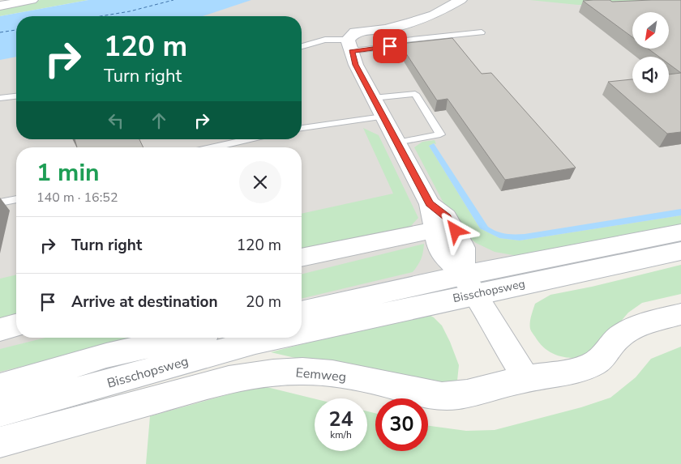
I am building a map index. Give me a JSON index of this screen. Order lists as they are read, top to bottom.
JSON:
{
  "streets": {
    "street": ["Bisschopsweg", "Eemweg"]
  },
  "north": "bottom left",
  "page": {
    "turn": ["120 m", "Turn right"],
    "heading": ["1 min", "140 m · 16:52"],
    "list": [
      {
        "name": "Turn right",
        "value": "120 m"
      },
      {
        "name": "Arrive at destination",
        "value": "20 m"
      }
    ],
    "speed": "24 km/h",
    "limit": "30"
  }
}
